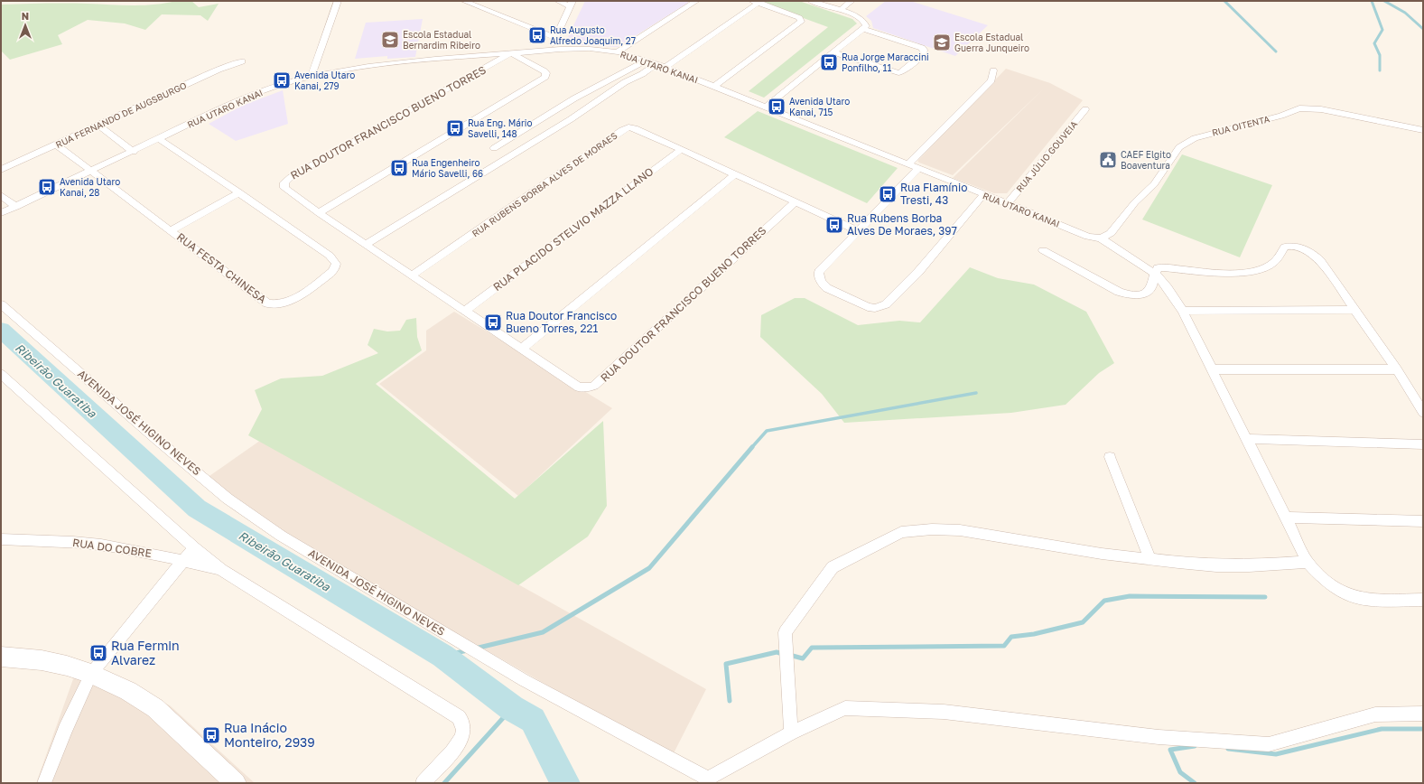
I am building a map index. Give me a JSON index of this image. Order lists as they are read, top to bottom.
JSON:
{
  "streets": {
    "street": [
      "RUA UTARO KANAI",
      "RUA FERNANDO DE AUGSBURGO",
      "RUA DOUTOR FRANCISCO BUENO TORRES",
      "RUA OITENTA",
      "RUA JÚLIO GOUVEIA",
      "RUA RUBENS BORBA ALVES DE MORAES",
      "RUA PLACIDO STELVIO MAZZA LLANO",
      "RUA FESTA CHINESA",
      "AVENIDA JOSÉ HIGINO NEVES",
      "RUA DO COBRE"
    ]
  },
  "crossings": [
    ["RUA UTARO KANAI", "RUA DOUTOR FRANCISCO BUENO TORRES"],
    ["RUA UTARO KANAI", "RUA OITENTA"],
    ["RUA UTARO KANAI", "RUA JÚLIO GOUVEIA"],
    ["RUA UTARO KANAI", "RUA FESTA CHINESA"],
    ["RUA FERNANDO DE AUGSBURGO", "RUA FESTA CHINESA"],
    ["RUA DOUTOR FRANCISCO BUENO TORRES", "RUA RUBENS BORBA ALVES DE MORAES"],
    ["RUA DOUTOR FRANCISCO BUENO TORRES", "RUA PLACIDO STELVIO MAZZA LLANO"],
    ["RUA RUBENS BORBA ALVES DE MORAES", "RUA PLACIDO STELVIO MAZZA LLANO"]
  ],
  "water": ["Ribeirão Guaratiba"],
  "places": {
    "bus stop": [
      "Rua Augusto Alfredo Joaquim, 27",
      "Rua Jorge Maraccini Ponfilho, 11",
      "Avenida Utaro Kanai, 279",
      "Avenida Utaro Kanai, 715",
      "Rua Eng. Mário Savelli, 148",
      "Rua Engenheiro Mário Savelli, 66",
      "Avenida Utaro Kanai, 28",
      "Rua Flamínio Tresti, 43",
      "Rua Rubens Borba Alves De Moraes, 397",
      "Rua Doutor Francisco Bueno Torres, 221",
      "Rua Fermin Alvarez",
      "Rua Inácio Monteiro, 2939"
    ],
    "school or university": ["Escola Estadual Bernardim Ribeiro", "Escola Estadual Guerra Junqueiro"],
    "public building": ["CAEF Elgito Boaventura"]
  },
  "north": "top"
}
